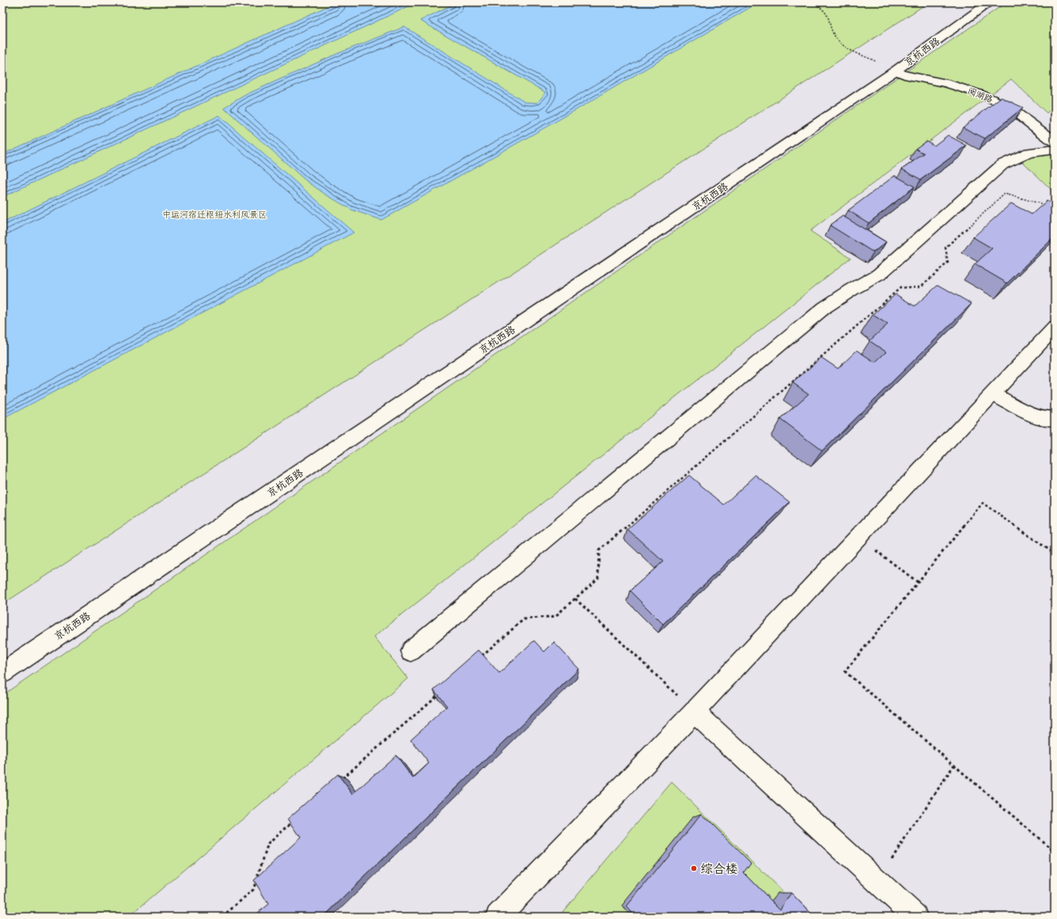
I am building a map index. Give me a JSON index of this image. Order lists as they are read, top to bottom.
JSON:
{
  "streets": {
    "street": ["京杭西路", "阅湖路"]
  },
  "crossings": [
    ["京杭西路", "阅湖路"]
  ],
  "parks": ["中运河宿迁枢纽水利风景区"],
  "places": ["综合楼"]
}
